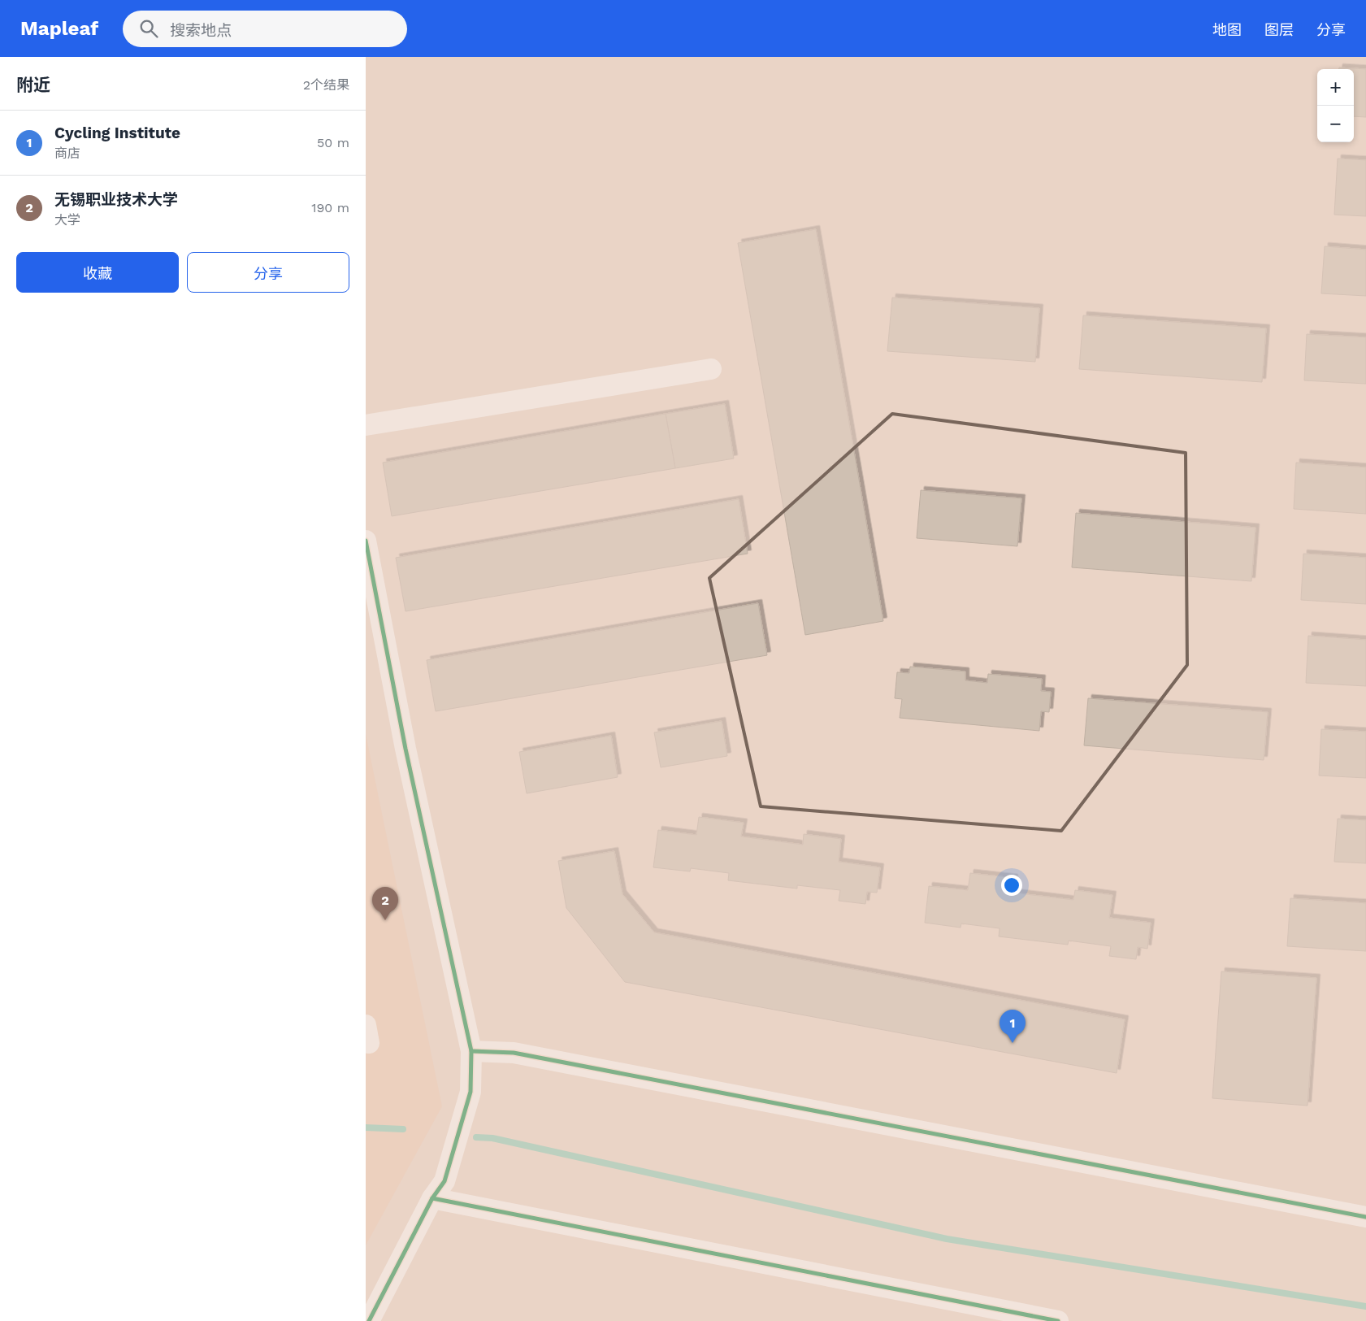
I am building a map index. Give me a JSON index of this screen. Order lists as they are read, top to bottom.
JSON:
{
  "page": {
    "header": "Mapleaf",
    "search": "搜索地点",
    "nav": ["地图", "图层", "分享"],
    "heading": ["附近", "2个结果"],
    "map_buttons": ["+", "−"],
    "list": [
      {
        "mark": "1",
        "name": "Cycling Institute",
        "note": "商店",
        "value": "50 m"
      },
      {
        "mark": "2",
        "name": "无锡职业技术大学",
        "note": "大学",
        "value": "190 m"
      }
    ],
    "buttons": ["收藏", "分享"],
    "pins": ["2", "1"]
  }
}
